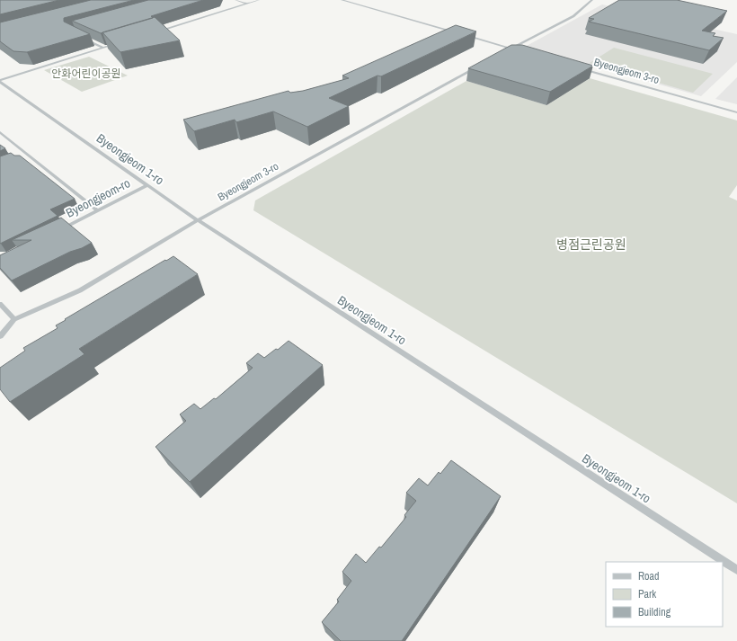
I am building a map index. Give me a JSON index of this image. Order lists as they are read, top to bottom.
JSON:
{
  "streets": {
    "street": ["Byeongjeom 3-ro", "Byeongjeom 1-ro", "Byeongjeom-ro"]
  },
  "crossings": [
    ["Byeongjeom 3-ro", "Byeongjeom 1-ro"],
    ["Byeongjeom 1-ro", "Byeongjeom-ro"]
  ],
  "parks": ["안화어린이공원", "병점근린공원"],
  "legend": ["Road", "Park", "Building"]
}
